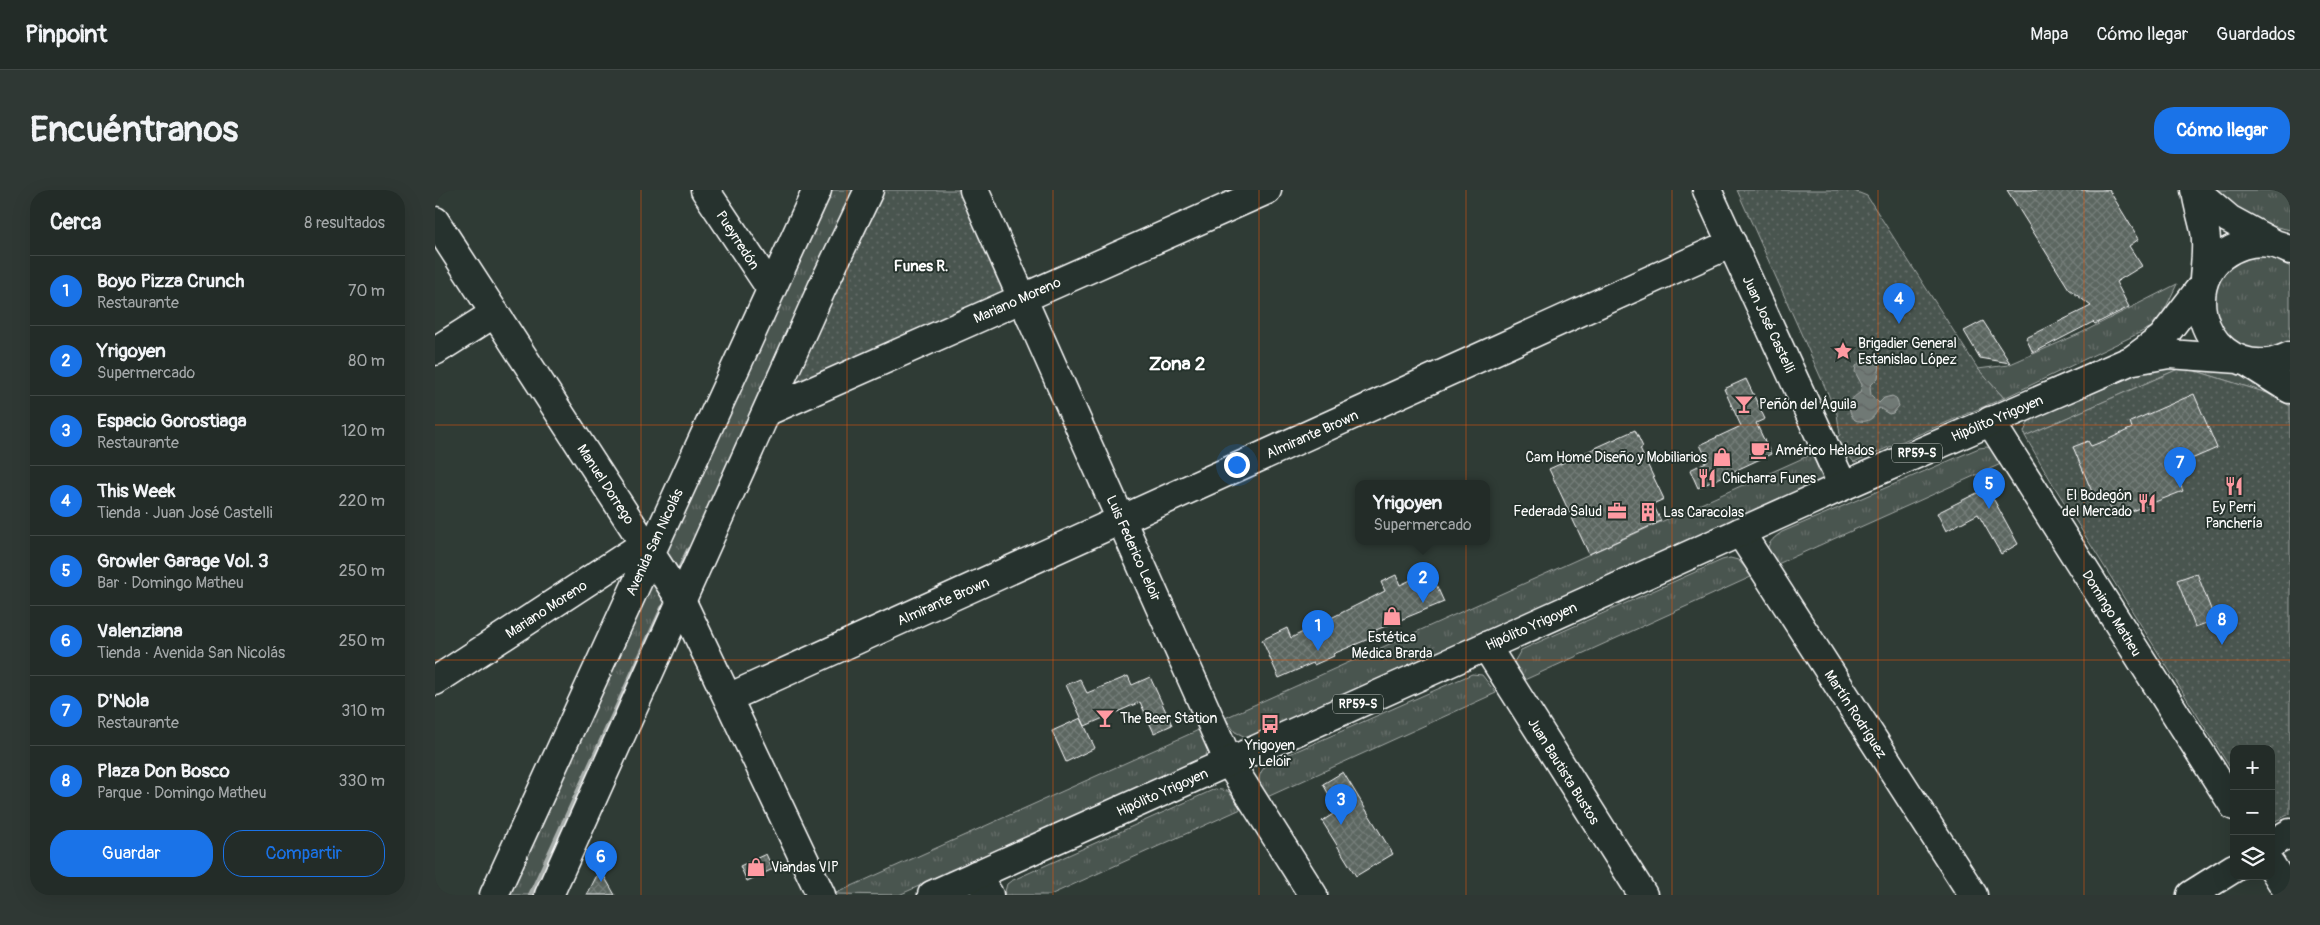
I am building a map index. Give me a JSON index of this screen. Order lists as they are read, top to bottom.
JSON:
{
  "streets": {
    "street": [
      "Pueyrredón",
      "Mariano Moreno",
      "Juan José Castelli",
      "Hipólito Yrigoyen",
      "Almirante Brown",
      "RP59-S",
      "Manuel Dorrego",
      "Avenida San Nicolás",
      "Luis Federico Leloir",
      "Domingo Matheu",
      "Martín Rodríguez",
      "Juan Bautista Bustos"
    ]
  },
  "crossings": [
    ["Pueyrredón", "Avenida San Nicolás"],
    ["Mariano Moreno", "Manuel Dorrego"],
    ["Mariano Moreno", "Avenida San Nicolás"],
    ["Mariano Moreno", "Luis Federico Leloir"],
    ["Juan José Castelli", "Hipólito Yrigoyen"],
    ["Juan José Castelli", "Almirante Brown"],
    ["Hipólito Yrigoyen", "RP59-S"],
    ["Hipólito Yrigoyen", "Luis Federico Leloir"],
    ["Hipólito Yrigoyen", "Domingo Matheu"],
    ["Hipólito Yrigoyen", "Martín Rodríguez"],
    ["Hipólito Yrigoyen", "Juan Bautista Bustos"],
    ["Almirante Brown", "Manuel Dorrego"],
    ["Almirante Brown", "Luis Federico Leloir"],
    ["Manuel Dorrego", "Avenida San Nicolás"]
  ],
  "districts": ["Funes R.", "Zona 2"],
  "places": {
    "place": ["Brigadier General Estanislao López"],
    "bar": ["Peñón del Águila", "The Beer Station"],
    "cafe": ["Américo Helados"],
    "shop": ["Cam Home Diseño y Mobiliarios", "Estética Médica Brarda", "Viandas VIP"],
    "restaurant": ["Chicharra Funes", "Ey Perri Panchería", "El Bodegón del Mercado"],
    "office": ["Federada Salud"],
    "building": ["Las Caracolas"],
    "bus stop": ["Yrigoyen y Leloir"]
  },
  "page": {
    "header": "Pinpoint",
    "nav": ["Mapa", "Cómo llegar", "Guardados"],
    "buttons": [
      "Cómo llegar",
      ["Guardar", "Compartir"]
    ],
    "title": "Encuéntranos",
    "heading": ["Cerca", "8 resultados"],
    "list": [
      {
        "mark": "1",
        "name": "Boyo Pizza Crunch",
        "note": "Restaurante",
        "value": "70 m"
      },
      {
        "mark": "2",
        "name": "Yrigoyen",
        "note": "Supermercado",
        "value": "80 m"
      },
      {
        "mark": "3",
        "name": "Espacio Gorostiaga",
        "note": "Restaurante",
        "value": "120 m"
      },
      {
        "mark": "4",
        "name": "This Week",
        "note": "Tienda · Juan José Castelli",
        "value": "220 m"
      },
      {
        "mark": "5",
        "name": "Growler Garage Vol. 3",
        "note": "Bar · Domingo Matheu",
        "value": "250 m"
      },
      {
        "mark": "6",
        "name": "Valenziana",
        "note": "Tienda · Avenida San Nicolás",
        "value": "250 m"
      },
      {
        "mark": "7",
        "name": "D'Nola",
        "note": "Restaurante",
        "value": "310 m"
      },
      {
        "mark": "8",
        "name": "Plaza Don Bosco",
        "note": "Parque · Domingo Matheu",
        "value": "330 m"
      }
    ],
    "pins": [
      "4",
      "7",
      "5",
      "2",
      "8",
      "1",
      "3",
      "6"
    ],
    "popup": ["Yrigoyen", "Supermercado"],
    "map_buttons": ["+", "−"]
  }
}
